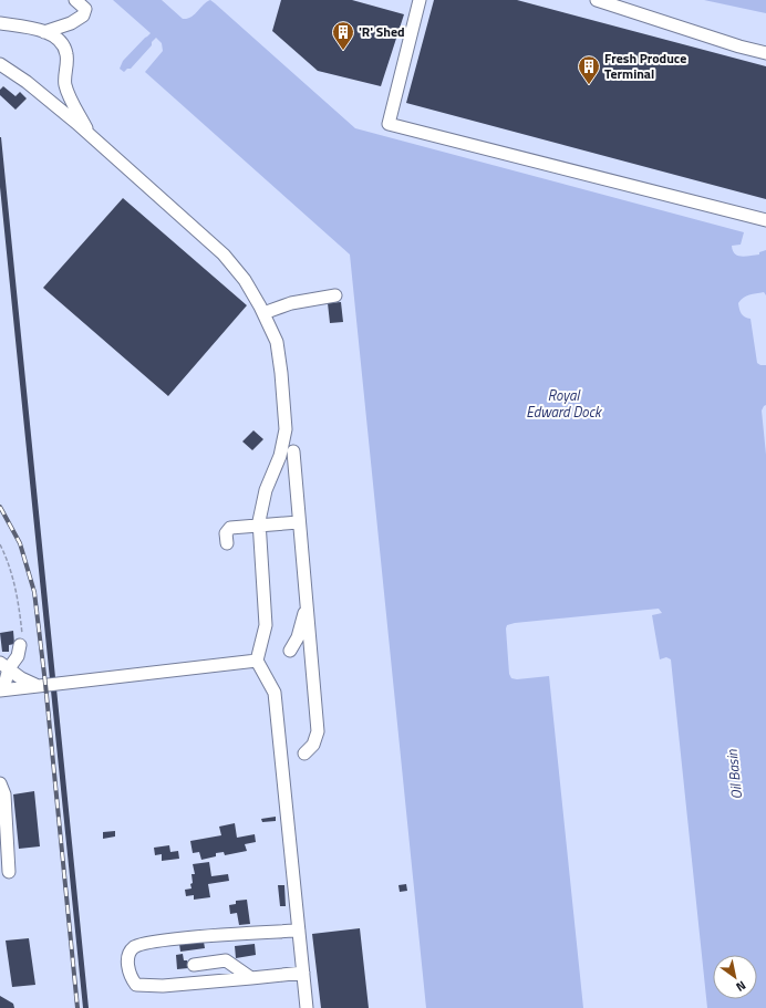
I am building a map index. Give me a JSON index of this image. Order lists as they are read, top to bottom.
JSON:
{
  "water": ["Royal Edward Dock", "Oil Basin"],
  "places": {
    "building": ["'R' Shed", "Fresh Produce Terminal"]
  },
  "north": "bottom right"
}
